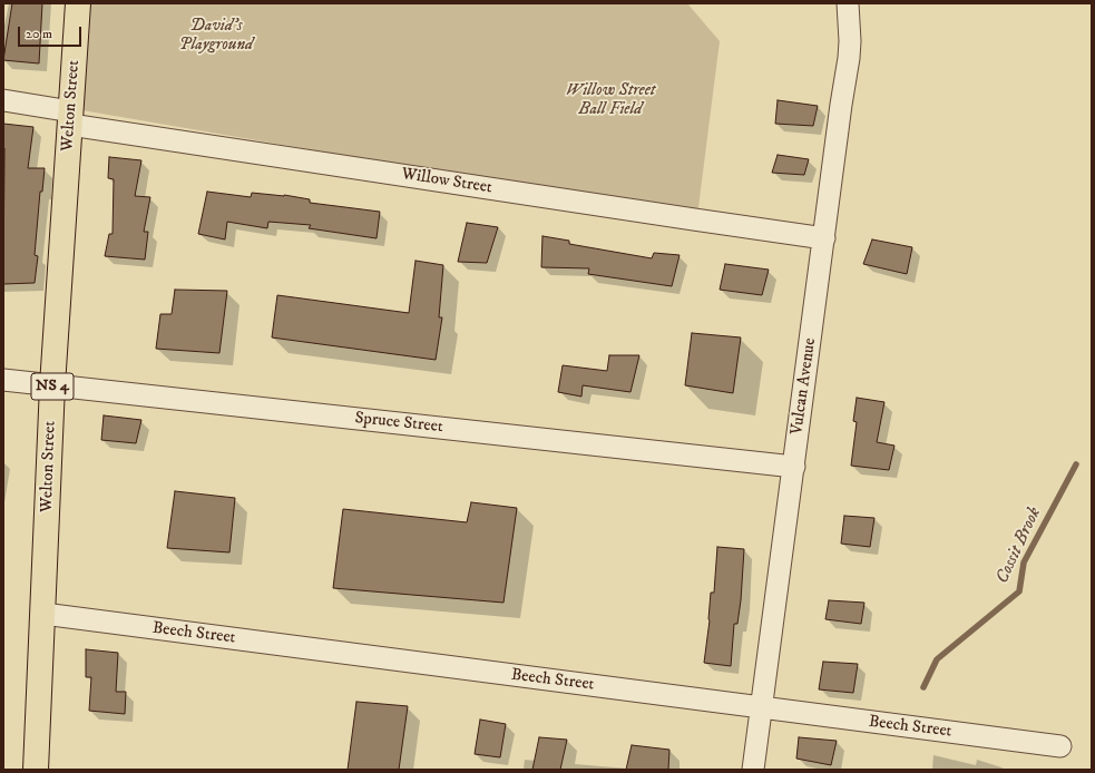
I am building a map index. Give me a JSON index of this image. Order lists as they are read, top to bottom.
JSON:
{
  "streets": {
    "main road": ["Welton Street", "NS 4"],
    "street": [
      "Willow Street",
      "Vulcan Avenue",
      "Spruce Street",
      "Beech Street"
    ]
  },
  "crossings": [
    ["Welton Street", "Willow Street"],
    ["Welton Street", "Spruce Street"],
    ["Welton Street", "Beech Street"],
    ["Willow Street", "Vulcan Avenue"],
    ["Vulcan Avenue", "Spruce Street"],
    ["Vulcan Avenue", "Beech Street"]
  ],
  "water": ["Cossit Brook"],
  "parks": ["David's Playground", "Willow Street Ball Field"],
  "scale_bar": "20 m"
}
